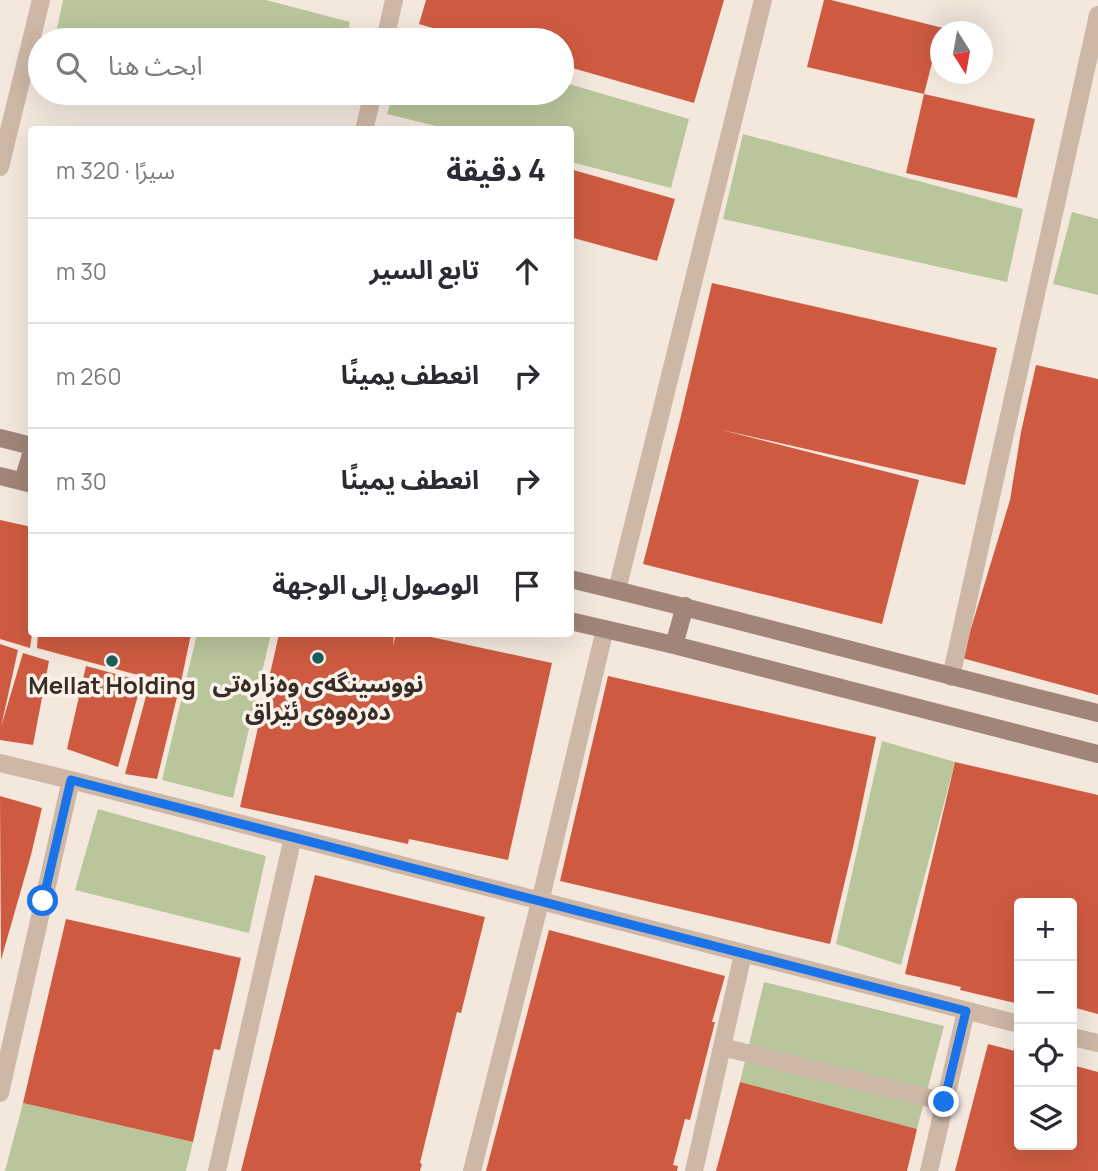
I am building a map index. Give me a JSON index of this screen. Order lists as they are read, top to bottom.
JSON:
{
  "places": ["نووسینگەی وەزارەتی دەرەوەی ئێراق", "Mellat Holding"],
  "north": "bottom",
  "page": {
    "search": "ابحث هنا",
    "heading": ["4 دقيقة", "سيرًا · 320 m"],
    "list": [
      ["تابع السير", "30 m"],
      ["انعطف يمينًا", "260 m"],
      ["انعطف يمينًا", "30 m"],
      "الوصول إلى الوجهة"
    ],
    "map_buttons": ["+", "−"]
  }
}
